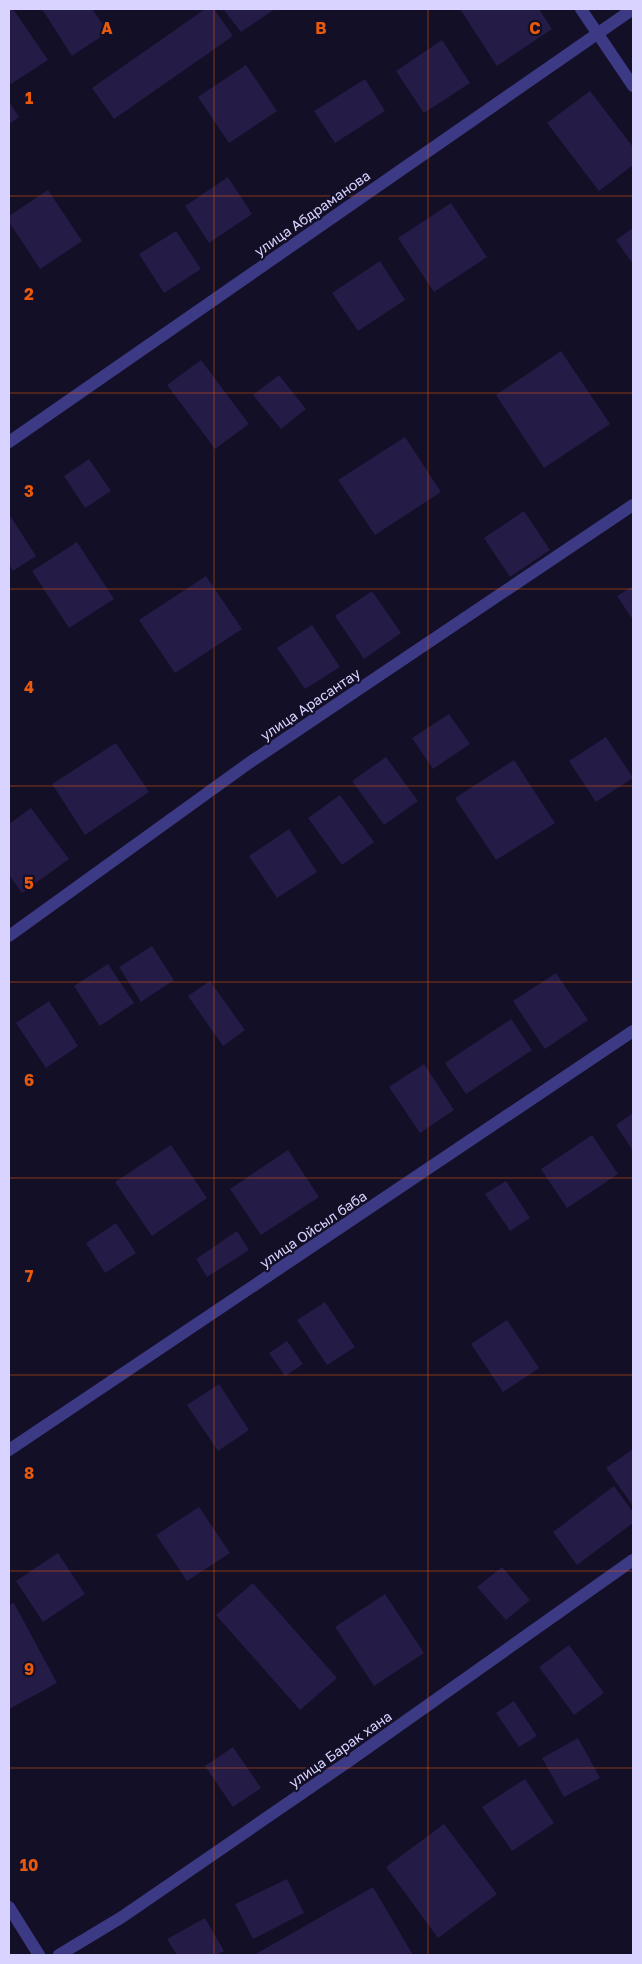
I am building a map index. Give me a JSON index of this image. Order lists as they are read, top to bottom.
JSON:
{
  "streets": {
    "street": [
      "улица Абдраманова",
      "улица Арасантау",
      "улица Ойсыл баба",
      "улица Барак хана"
    ]
  },
  "grid": {
    "columns": ["A", "B", "C"],
    "rows": [
      "1",
      "2",
      "3",
      "4",
      "5",
      "6",
      "7",
      "8",
      "9",
      "10"
    ]
  }
}
